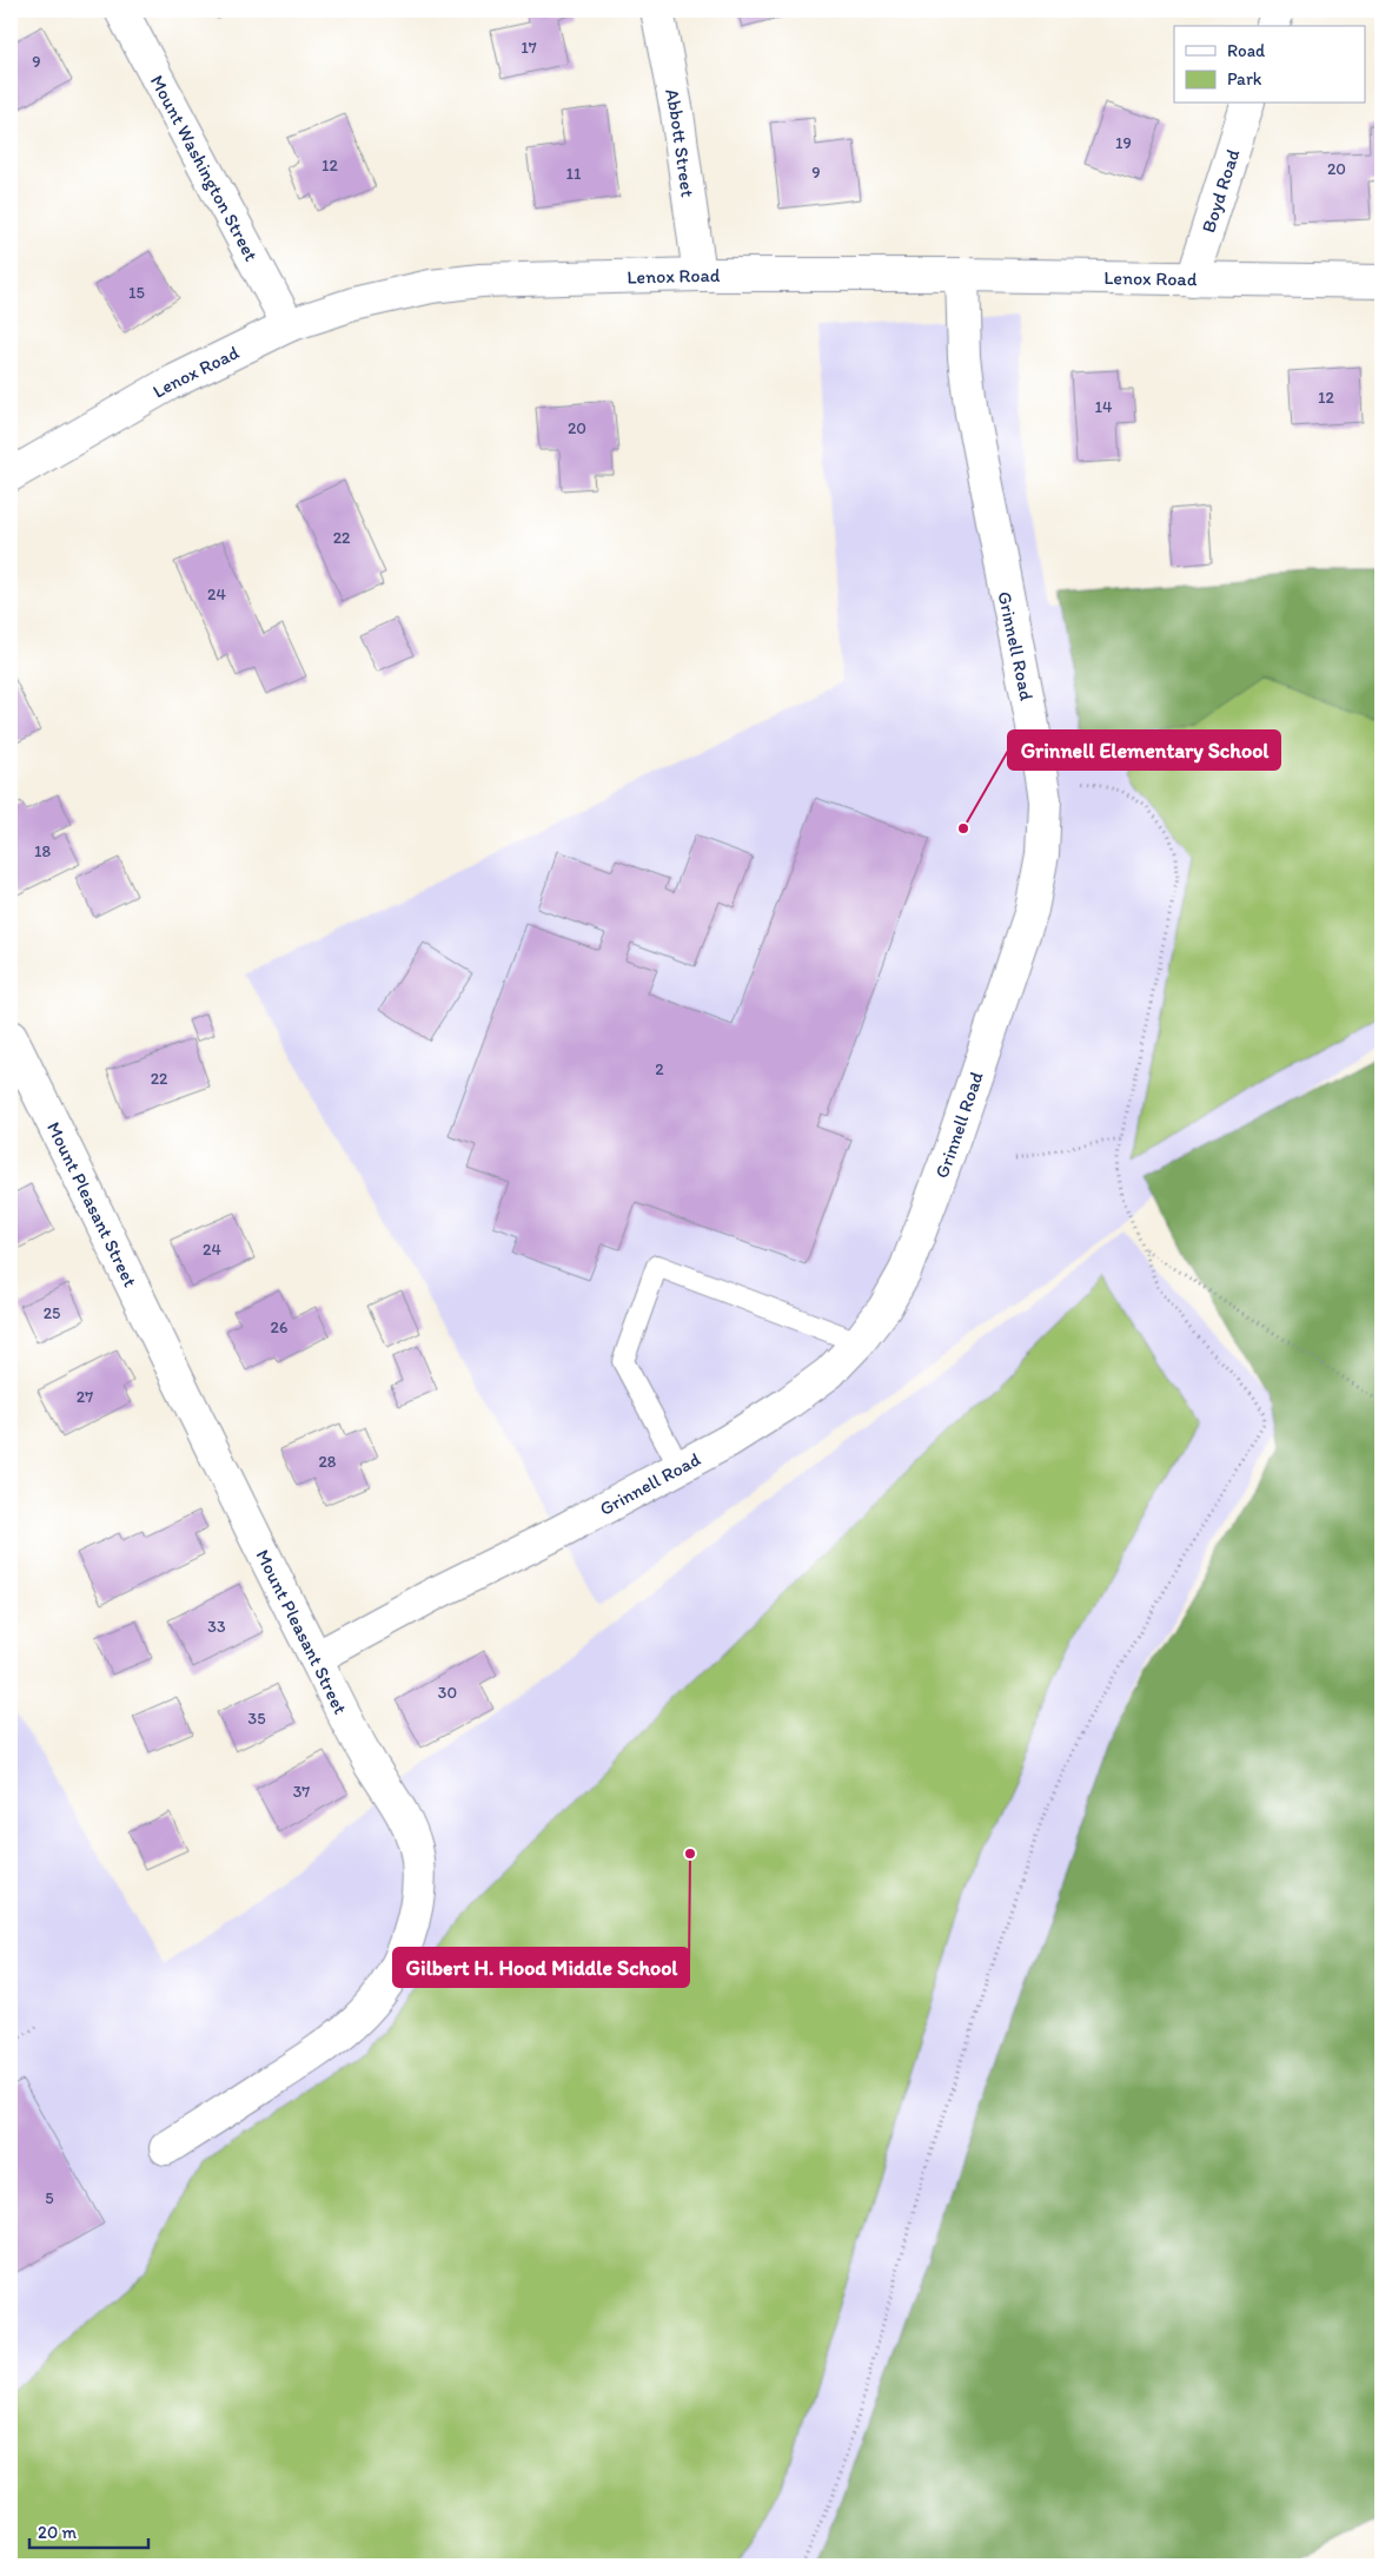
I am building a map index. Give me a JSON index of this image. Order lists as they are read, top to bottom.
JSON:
{
  "streets": {
    "street": [
      "Abbott Street",
      "Mount Washington Street",
      "Boyd Road",
      "Lenox Road",
      "Grinnell Road",
      "Mount Pleasant Street"
    ]
  },
  "crossings": [
    ["Abbott Street", "Lenox Road"],
    ["Mount Washington Street", "Lenox Road"],
    ["Boyd Road", "Lenox Road"],
    ["Lenox Road", "Grinnell Road"],
    ["Grinnell Road", "Mount Pleasant Street"]
  ],
  "places": ["Grinnell Elementary School", "Gilbert H. Hood Middle School"],
  "house_numbers": [
    "17",
    "9",
    "19",
    "12",
    "20",
    "9",
    "11",
    "15",
    "12",
    "14",
    "20",
    "22",
    "24",
    "18",
    "2",
    "22",
    "24",
    "25",
    "26",
    "27",
    "28",
    "33",
    "30",
    "35",
    "37",
    "5"
  ],
  "legend": ["Road", "Park"],
  "scale_bar": "20 m"
}
